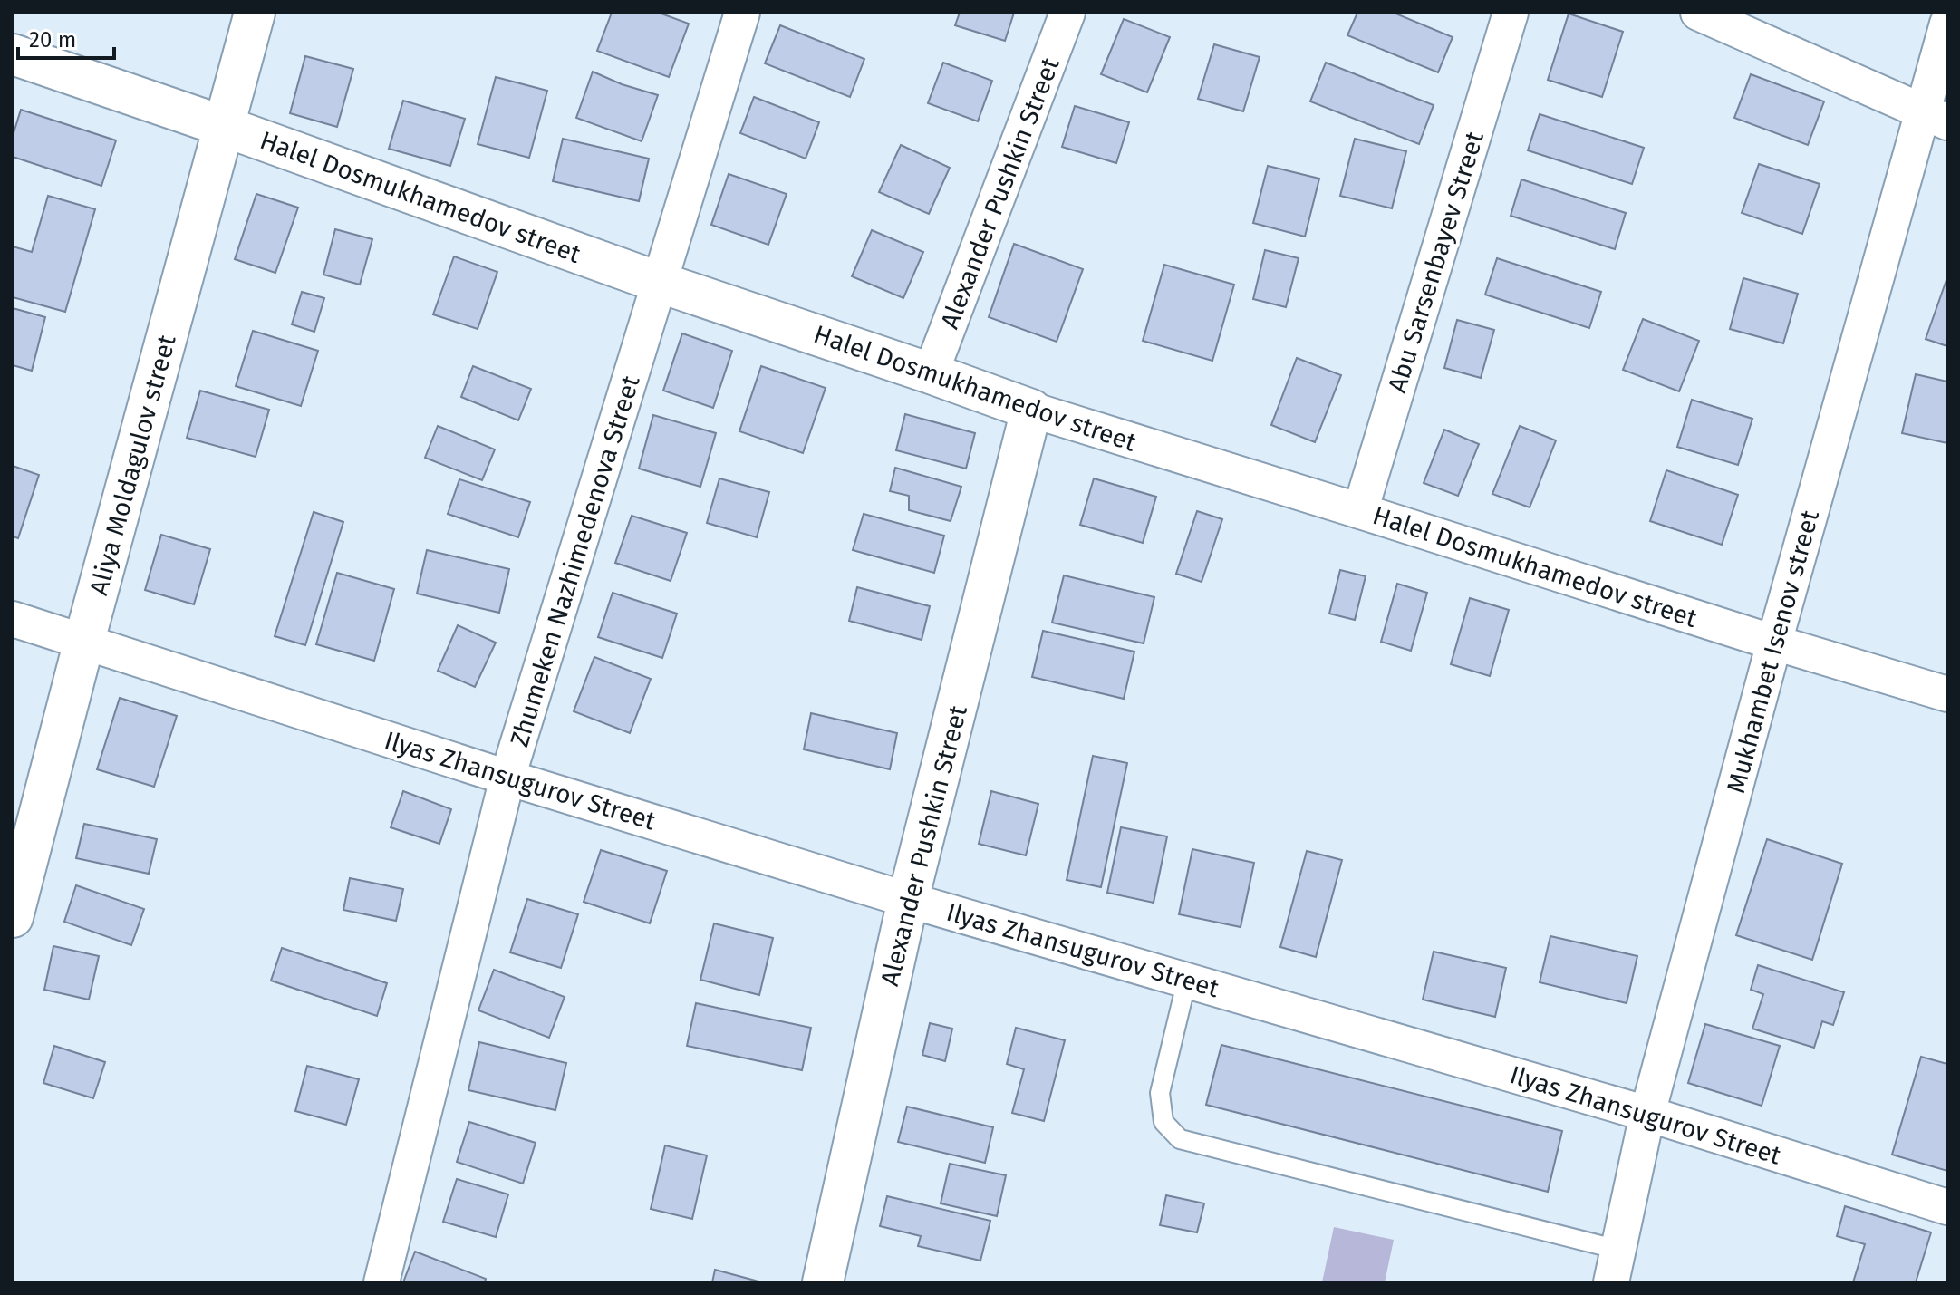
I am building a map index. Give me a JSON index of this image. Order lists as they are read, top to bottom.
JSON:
{
  "streets": {
    "street": [
      "Alexander Pushkin Street",
      "Halel Dosmukhamedov street",
      "Abu Sarsenbayev Street",
      "Aliya Moldagulov street",
      "Zhumeken Nazhimedenova Street",
      "Mukhambet Isenov street",
      "Ilyas Zhansugurov Street"
    ]
  },
  "crossings": [
    ["Alexander Pushkin Street", "Halel Dosmukhamedov street"],
    ["Alexander Pushkin Street", "Ilyas Zhansugurov Street"],
    ["Halel Dosmukhamedov street", "Abu Sarsenbayev Street"],
    ["Halel Dosmukhamedov street", "Aliya Moldagulov street"],
    ["Halel Dosmukhamedov street", "Zhumeken Nazhimedenova Street"],
    ["Halel Dosmukhamedov street", "Mukhambet Isenov street"],
    ["Aliya Moldagulov street", "Ilyas Zhansugurov Street"],
    ["Zhumeken Nazhimedenova Street", "Ilyas Zhansugurov Street"],
    ["Mukhambet Isenov street", "Ilyas Zhansugurov Street"]
  ],
  "scale_bar": "20 m"
}
